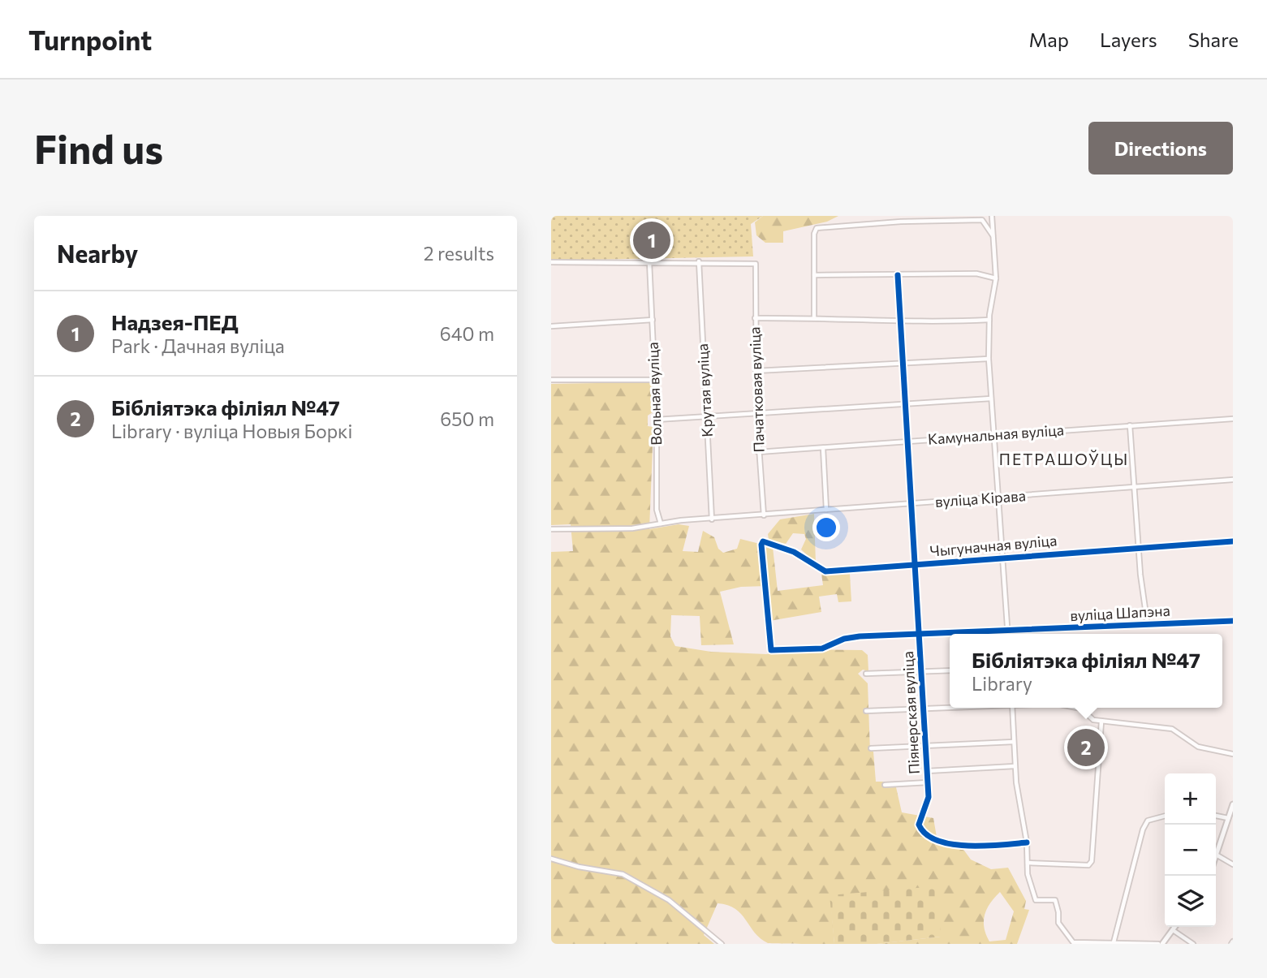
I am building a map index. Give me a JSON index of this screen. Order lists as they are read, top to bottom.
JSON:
{
  "streets": {
    "street": [
      "Пачатковая вуліца",
      "Крутая вуліца",
      "Вольная вуліца",
      "Камунальная вуліца",
      "вуліца Кірава",
      "Чыгуначная вуліца",
      "вуліца Шапэна",
      "Піянерская вуліца"
    ]
  },
  "crossings": [
    ["Пачатковая вуліца", "Крутая вуліца"],
    ["Пачатковая вуліца", "Камунальная вуліца"],
    ["Пачатковая вуліца", "вуліца Кірава"],
    ["Крутая вуліца", "вуліца Кірава"],
    ["Вольная вуліца", "вуліца Кірава"],
    ["Камунальная вуліца", "Піянерская вуліца"],
    ["вуліца Кірава", "Піянерская вуліца"],
    ["Чыгуначная вуліца", "вуліца Шапэна"],
    ["Чыгуначная вуліца", "Піянерская вуліца"],
    ["вуліца Шапэна", "Піянерская вуліца"]
  ],
  "districts": ["ПЕТРАШОЎЦЫ"],
  "page": {
    "header": "Turnpoint",
    "nav": ["Map", "Layers", "Share"],
    "buttons": "Directions",
    "title": "Find us",
    "heading": ["Nearby", "2 results"],
    "pins": ["1", "2"],
    "list": [
      {
        "mark": "1",
        "name": "Надзея-ПЕД",
        "note": "Park · Дачная вуліца",
        "value": "640 m"
      },
      {
        "mark": "2",
        "name": "Бібліятэка філіял №47",
        "note": "Library · вуліца Новыя Боркі",
        "value": "650 m"
      }
    ],
    "popup": ["Бібліятэка філіял №47", "Library"],
    "map_buttons": ["+", "−"]
  }
}
